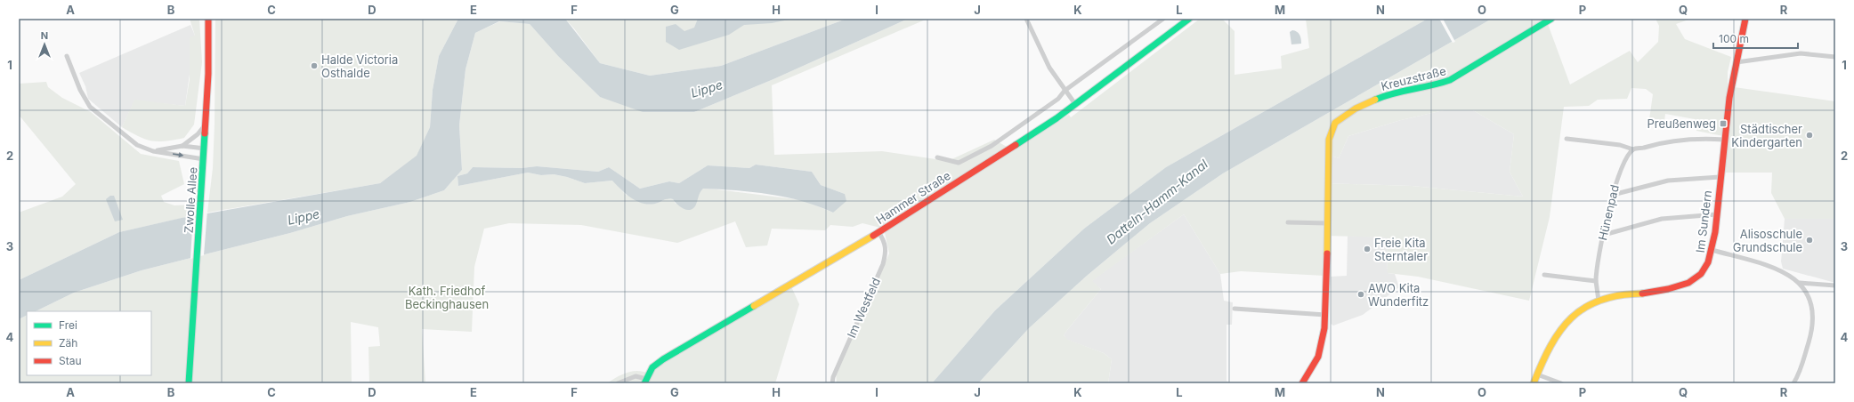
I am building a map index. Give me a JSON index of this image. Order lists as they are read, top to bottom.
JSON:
{
  "streets": {
    "street": [
      "Kreuzstraße",
      "Hammer Straße",
      "Zwolle Allee",
      "Hünenpad",
      "Im Sundern",
      "Im Westfeld"
    ]
  },
  "crossings": [
    ["Hammer Straße", "Im Westfeld"],
    ["Hünenpad", "Im Sundern"]
  ],
  "water": ["Lippe", "Datteln-Hamm-Kanal"],
  "parks": ["Kath. Friedhof Beckinghausen"],
  "places": {
    "other": [
      "Halde Victoria Osthalde",
      "Städtischer Kindergarten",
      "Alisoschule Grundschule",
      "Freie Kita Sterntaler",
      "AWO Kita Wunderfitz"
    ],
    "transit": ["Preußenweg"]
  },
  "legend": ["Frei", "Zäh", "Stau"],
  "scale_bar": "100 m",
  "north": "top",
  "grid": {
    "columns": [
      "A",
      "B",
      "C",
      "D",
      "E",
      "F",
      "G",
      "H",
      "I",
      "J",
      "K",
      "L",
      "M",
      "N",
      "O",
      "P",
      "Q",
      "R"
    ],
    "rows": [
      "1",
      "2",
      "3",
      "4"
    ]
  }
}
